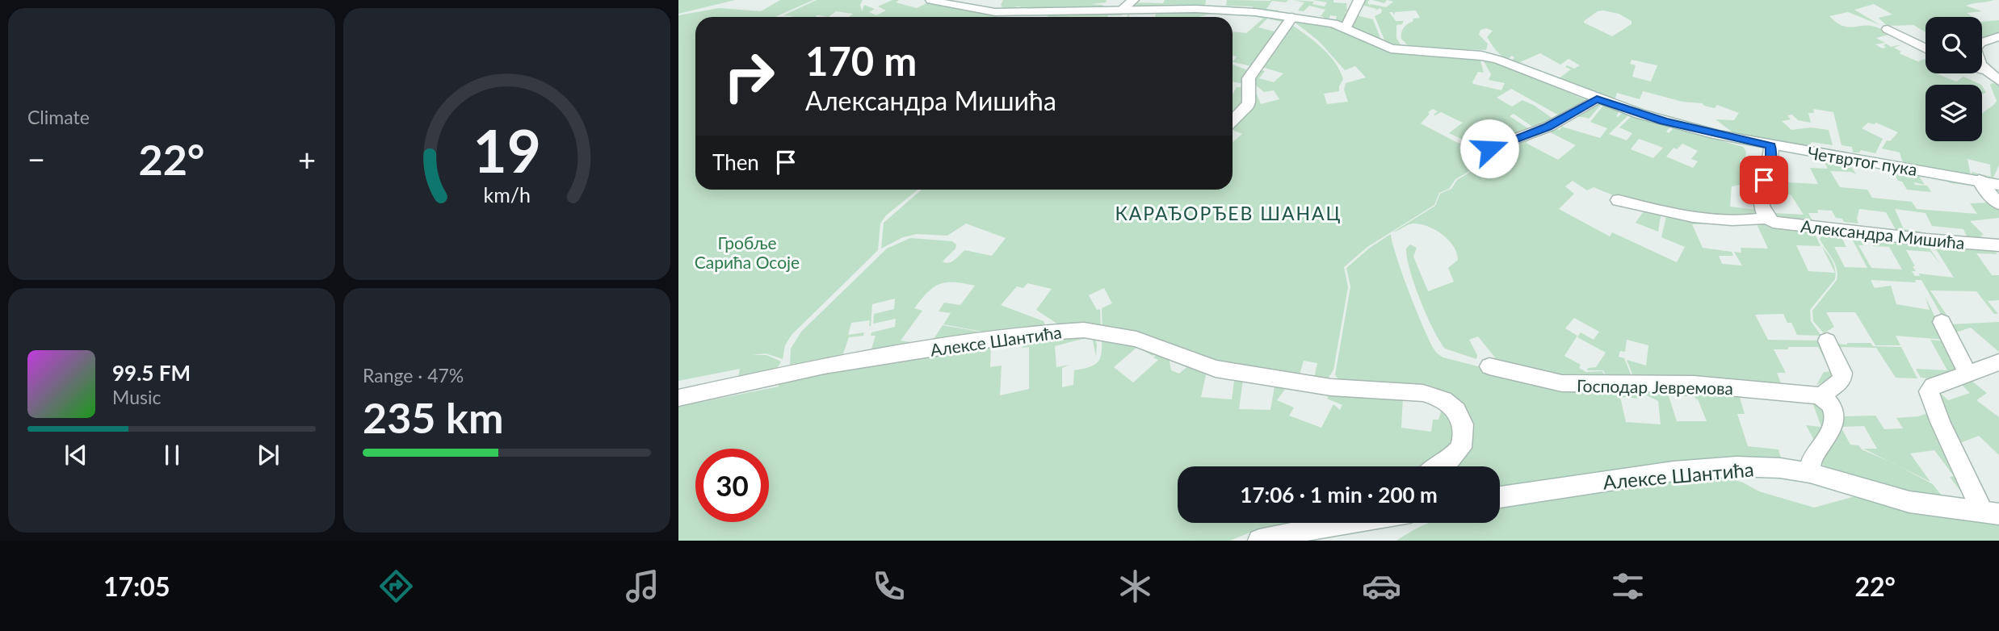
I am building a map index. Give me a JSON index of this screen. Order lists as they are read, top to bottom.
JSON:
{
  "streets": {
    "street": [
      "Четвртог пука",
      "Александра Мишића",
      "Алексе Шантића",
      "Господар Јевремова"
    ]
  },
  "districts": ["КАРАЂОРЂЕВ ШАНАЦ"],
  "parks": ["Гробље Сарића Осоје"],
  "page": {
    "tile": [
      "Climate",
      ["Range · 47%", "235 km"]
    ],
    "turn": ["170 m", "Александра Мишића"],
    "then": "Then",
    "heat": ["−", "22°", "+"],
    "song": ["99.5 FM", "Music"],
    "limit": "30",
    "trip": "17:06 · 1 min · 200 m",
    "tabs": ["17:05", "22°"],
    "gauge": ["19", "km/h"]
  }
}
